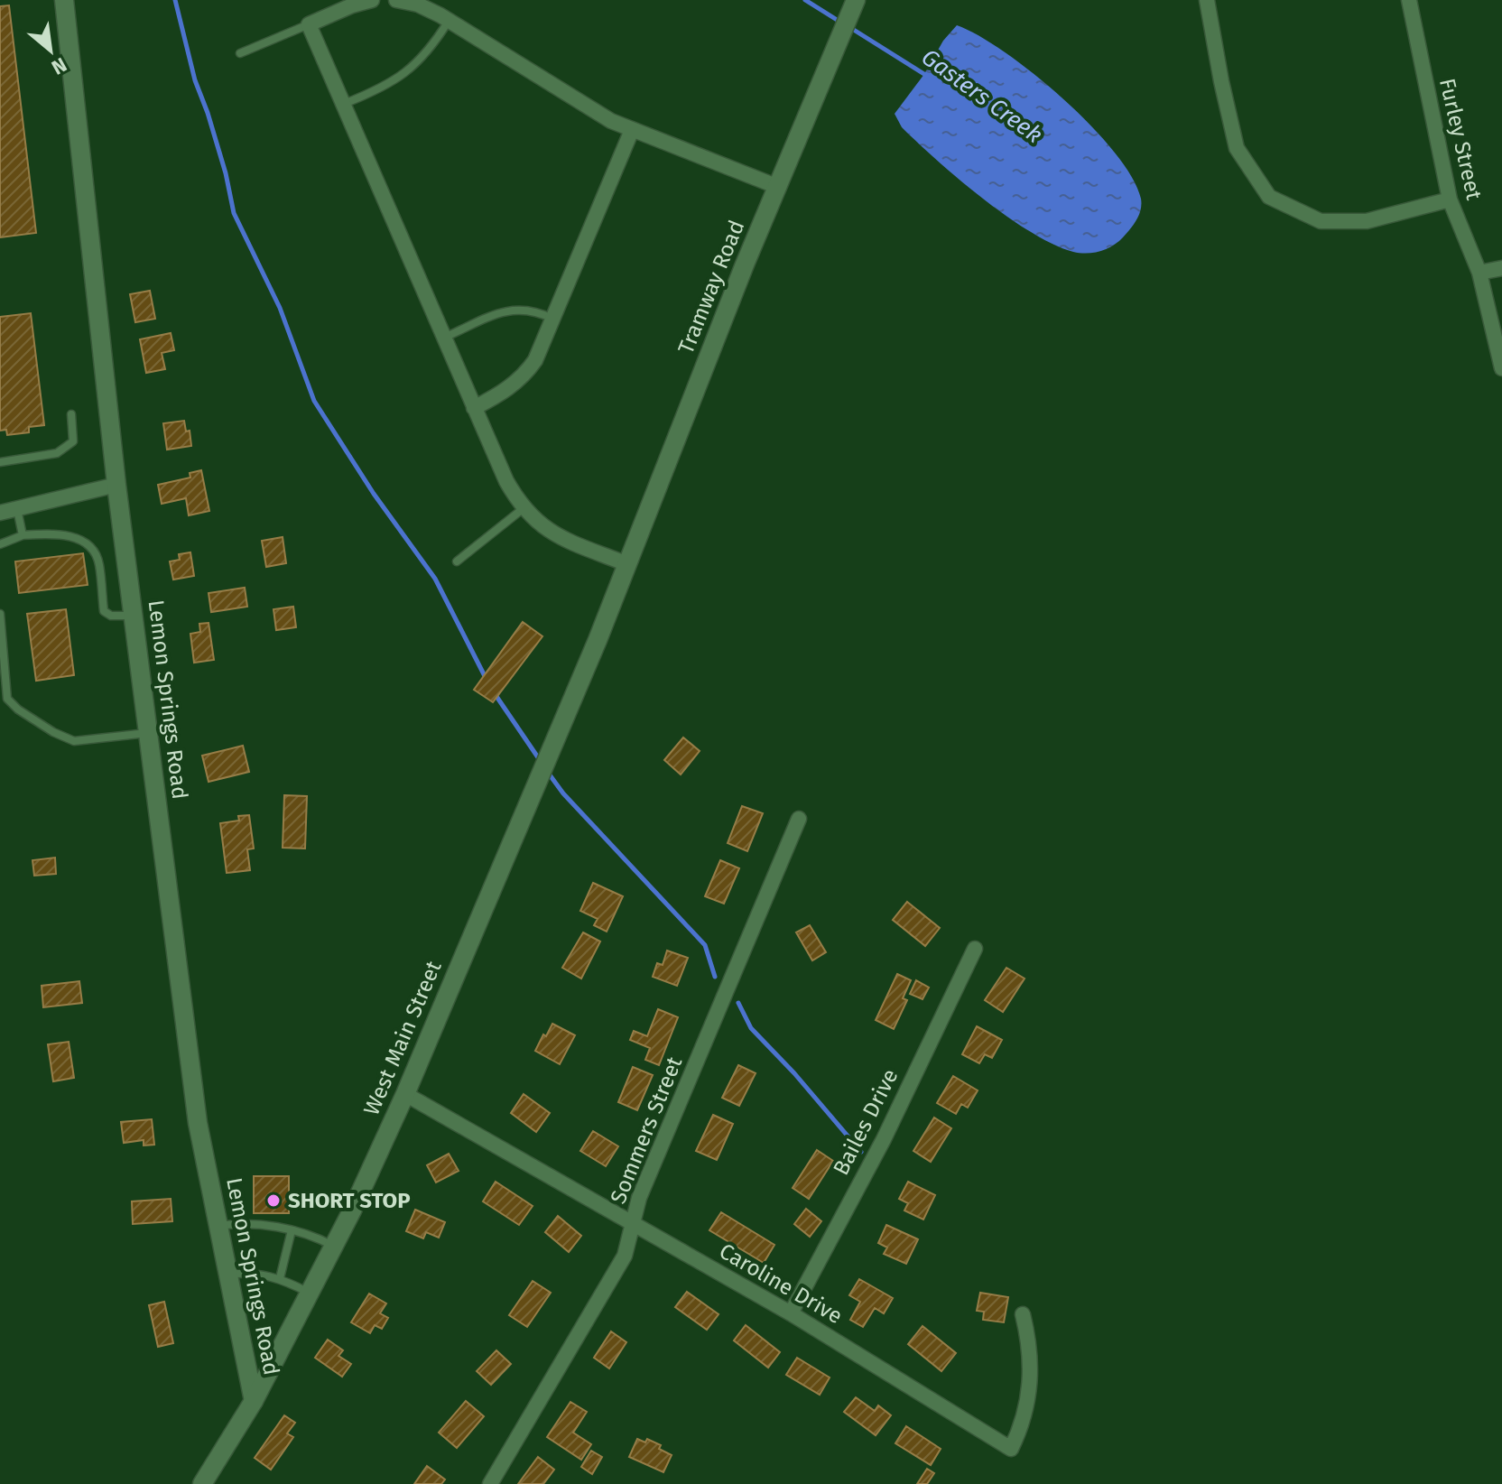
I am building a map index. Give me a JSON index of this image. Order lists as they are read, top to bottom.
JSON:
{
  "streets": {
    "main road": ["Tramway Road", "Lemon Springs Road", "West Main Street"],
    "street": [
      "Furley Street",
      "Bailes Drive",
      "Sommers Street",
      "Caroline Drive"
    ]
  },
  "crossings": [
    ["Tramway Road", "West Main Street"],
    ["Lemon Springs Road", "West Main Street"],
    ["West Main Street", "Caroline Drive"],
    ["Bailes Drive", "Caroline Drive"],
    ["Sommers Street", "Caroline Drive"]
  ],
  "water": ["Gasters Creek"],
  "places": ["SHORT STOP"],
  "north": "bottom right"
}
